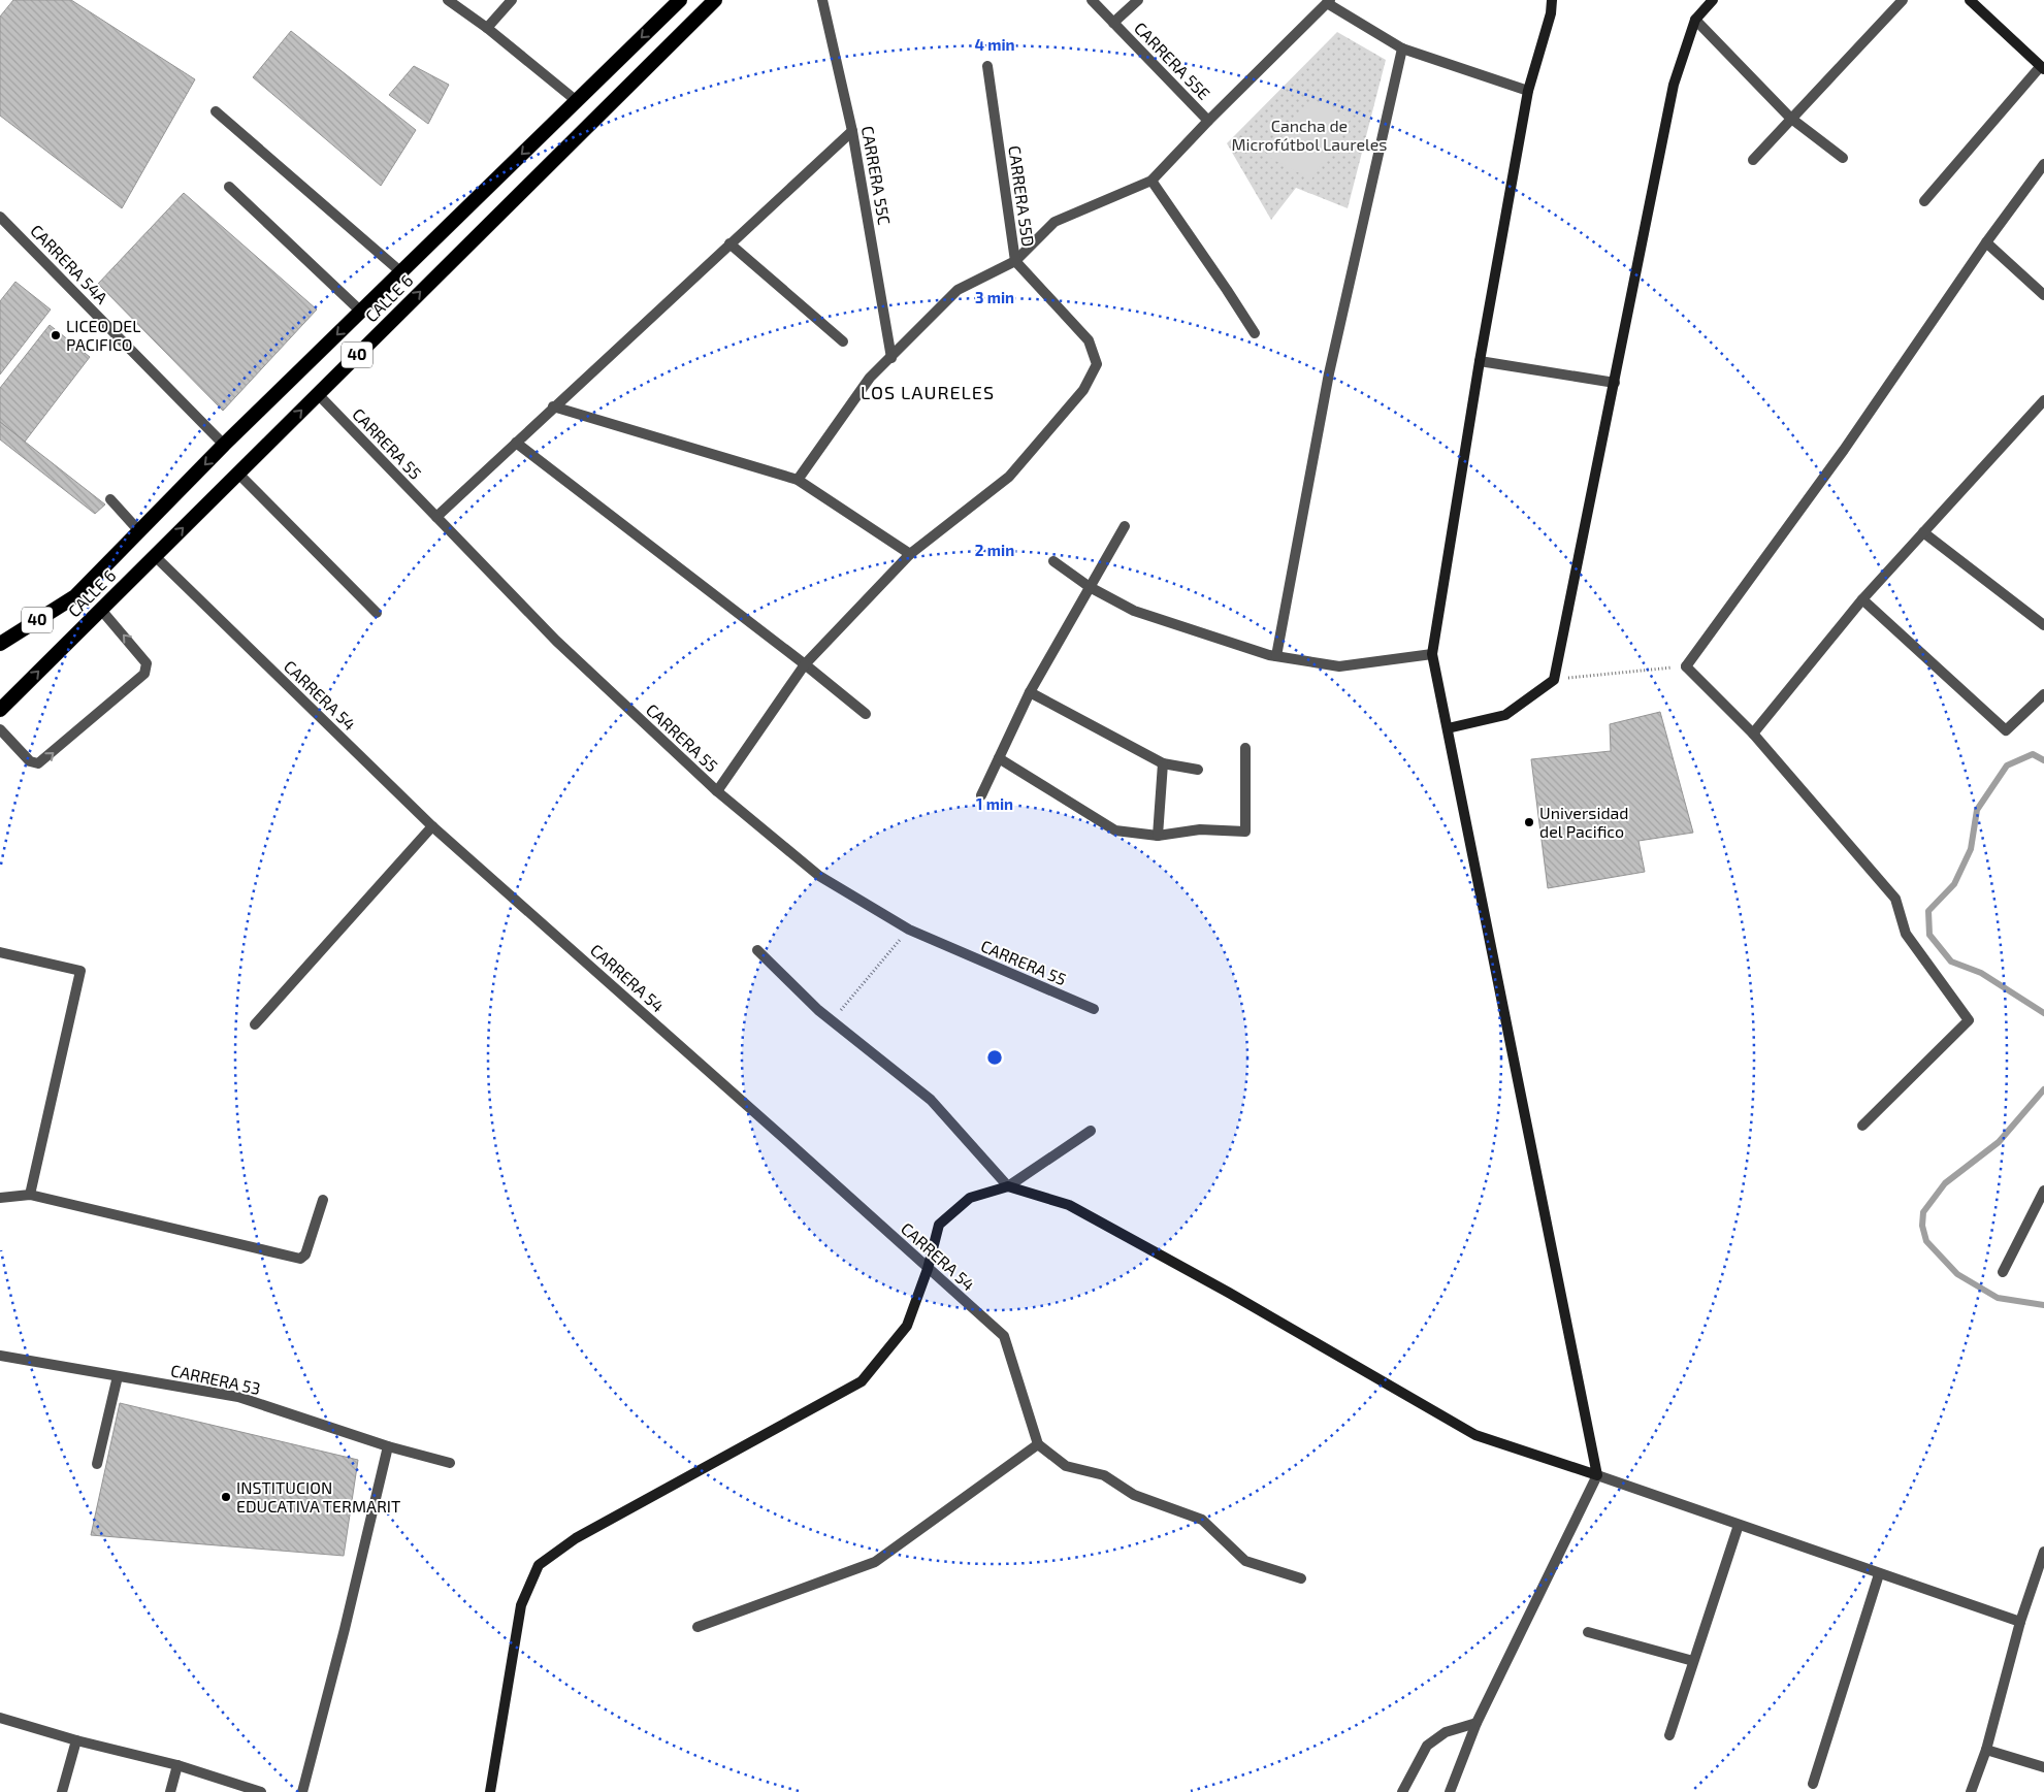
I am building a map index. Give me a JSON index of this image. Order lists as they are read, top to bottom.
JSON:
{
  "streets": {
    "highway": ["CALLE 6", "40"],
    "street": [
      "CARRERA 55E",
      "CARRERA 55C",
      "CARRERA 55D",
      "CARRERA 54A",
      "CARRERA 55",
      "CARRERA 54",
      "CARRERA 53"
    ]
  },
  "crossings": [
    ["CARRERA 54A", "CALLE 6"],
    ["CALLE 6", "CARRERA 55"],
    ["CALLE 6", "CARRERA 54"]
  ],
  "districts": ["LOS LAURELES"],
  "parks": ["Cancha de Microfútbol Laureles"],
  "places": ["LICEO DEL PACIFICO", "Universidad del Pacifico", "INSTITUCION EDUCATIVA TERMARIT"],
  "rings": [
    "4 min",
    "3 min",
    "2 min",
    "1 min"
  ]
}
